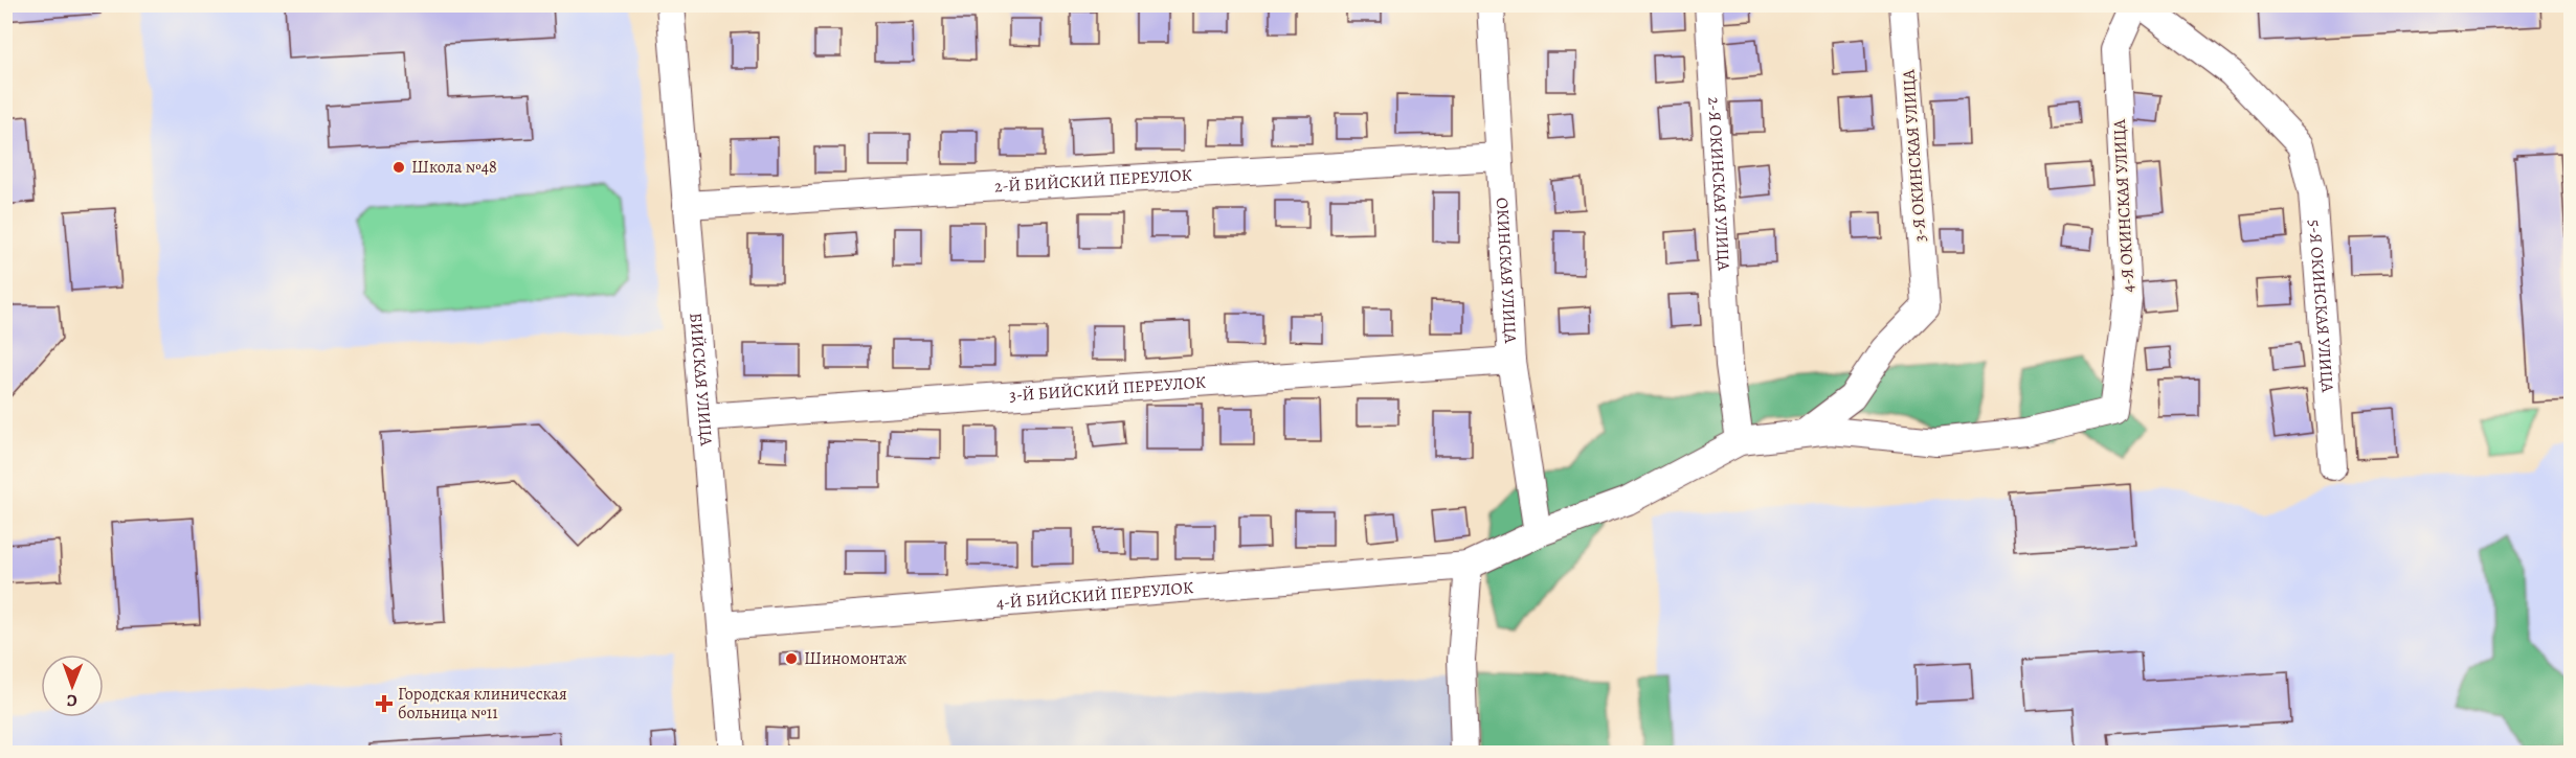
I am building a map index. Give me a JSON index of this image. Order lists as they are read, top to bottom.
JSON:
{
  "streets": {
    "street": [
      "3-Я ОКИНСКАЯ УЛИЦА",
      "2-Й БИЙСКИЙ ПЕРЕУЛОК",
      "2-Я ОКИНСКАЯ УЛИЦА",
      "4-Я ОКИНСКАЯ УЛИЦА",
      "ОКИНСКАЯ УЛИЦА",
      "5-Я ОКИНСКАЯ УЛИЦА",
      "БИЙСКАЯ УЛИЦА",
      "3-Й БИЙСКИЙ ПЕРЕУЛОК",
      "4-Й БИЙСКИЙ ПЕРЕУЛОК"
    ]
  },
  "crossings": [
    ["3-Я ОКИНСКАЯ УЛИЦА", "4-Я ОКИНСКАЯ УЛИЦА"],
    ["2-Й БИЙСКИЙ ПЕРЕУЛОК", "ОКИНСКАЯ УЛИЦА"],
    ["2-Й БИЙСКИЙ ПЕРЕУЛОК", "БИЙСКАЯ УЛИЦА"],
    ["ОКИНСКАЯ УЛИЦА", "3-Й БИЙСКИЙ ПЕРЕУЛОК"],
    ["БИЙСКАЯ УЛИЦА", "3-Й БИЙСКИЙ ПЕРЕУЛОК"],
    ["БИЙСКАЯ УЛИЦА", "4-Й БИЙСКИЙ ПЕРЕУЛОК"]
  ],
  "places": {
    "other": ["Школа №48", "Шиномонтаж"],
    "health": ["Городская клиническая больница №11"]
  },
  "north": "bottom"
}
